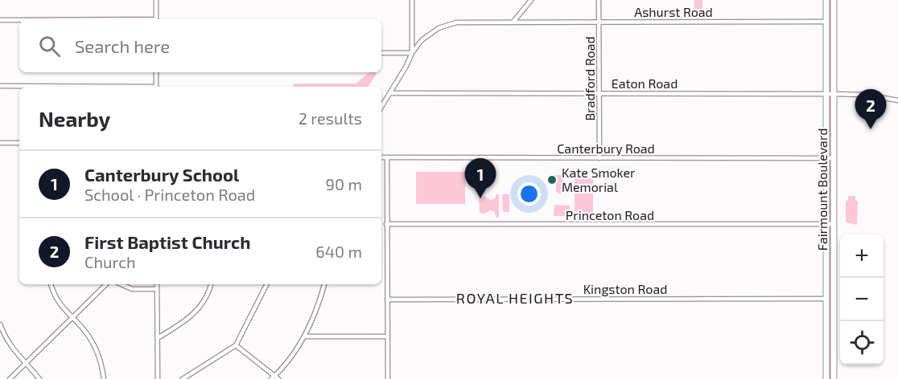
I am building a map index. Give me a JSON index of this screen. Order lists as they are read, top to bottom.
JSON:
{
  "streets": {
    "main road": ["Fairmount Boulevard"],
    "street": [
      "Ashurst Road",
      "Bradford Road",
      "Eaton Road",
      "Canterbury Road",
      "Princeton Road",
      "Kingston Road"
    ]
  },
  "crossings": [
    ["Ashurst Road", "Bradford Road"],
    ["Ashurst Road", "Fairmount Boulevard"],
    ["Bradford Road", "Eaton Road"],
    ["Bradford Road", "Canterbury Road"],
    ["Eaton Road", "Fairmount Boulevard"],
    ["Canterbury Road", "Fairmount Boulevard"],
    ["Fairmount Boulevard", "Princeton Road"],
    ["Fairmount Boulevard", "Kingston Road"]
  ],
  "districts": ["ROYAL HEIGHTS"],
  "places": ["Kate Smoker Memorial"],
  "page": {
    "search": "Search here",
    "heading": ["Nearby", "2 results"],
    "pins": ["2", "1"],
    "list": [
      {
        "mark": "1",
        "name": "Canterbury School",
        "note": "School · Princeton Road",
        "value": "90 m"
      },
      {
        "mark": "2",
        "name": "First Baptist Church",
        "note": "Church",
        "value": "640 m"
      }
    ],
    "map_buttons": ["+", "−"]
  }
}
